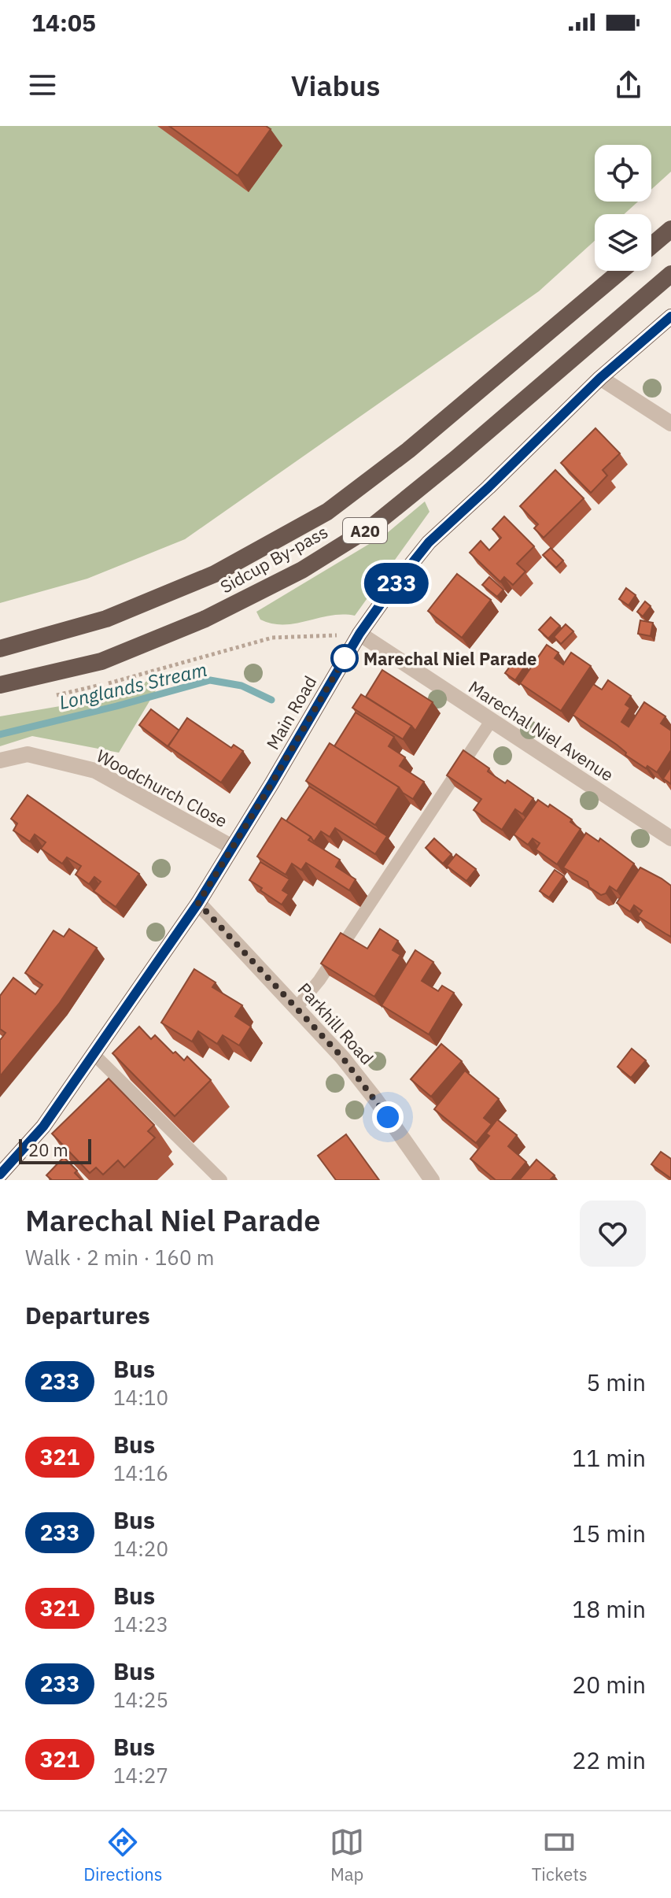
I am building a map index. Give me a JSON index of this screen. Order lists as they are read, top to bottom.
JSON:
{
  "streets": {
    "highway": ["A20", "Sidcup By-pass"],
    "main road": ["Main Road"],
    "street": ["Marechal Niel Avenue", "Woodchurch Close", "Parkhill Road"]
  },
  "crossings": [
    ["Main Road", "Marechal Niel Avenue"],
    ["Main Road", "Woodchurch Close"],
    ["Main Road", "Parkhill Road"]
  ],
  "water": ["Longlands Stream"],
  "places": ["Marechal Niel Parade"],
  "lines": ["bus line 233"],
  "scale_bar": "20 m",
  "page": {
    "status": "14:05",
    "header": "Viabus",
    "on_map": "233",
    "scale": "20 m",
    "heading": [
      ["Marechal Niel Parade", "Walk · 2 min · 160 m"],
      "Departures"
    ],
    "list": [
      {
        "mark": "233",
        "name": "Bus",
        "note": "14:10",
        "value": "5 min"
      },
      {
        "mark": "321",
        "name": "Bus",
        "note": "14:16",
        "value": "11 min"
      },
      {
        "mark": "233",
        "name": "Bus",
        "note": "14:20",
        "value": "15 min"
      },
      {
        "mark": "321",
        "name": "Bus",
        "note": "14:23",
        "value": "18 min"
      },
      {
        "mark": "233",
        "name": "Bus",
        "note": "14:25",
        "value": "20 min"
      },
      {
        "mark": "321",
        "name": "Bus",
        "note": "14:27",
        "value": "22 min"
      }
    ],
    "tabs": ["Directions", "Map", "Tickets"]
  }
}
